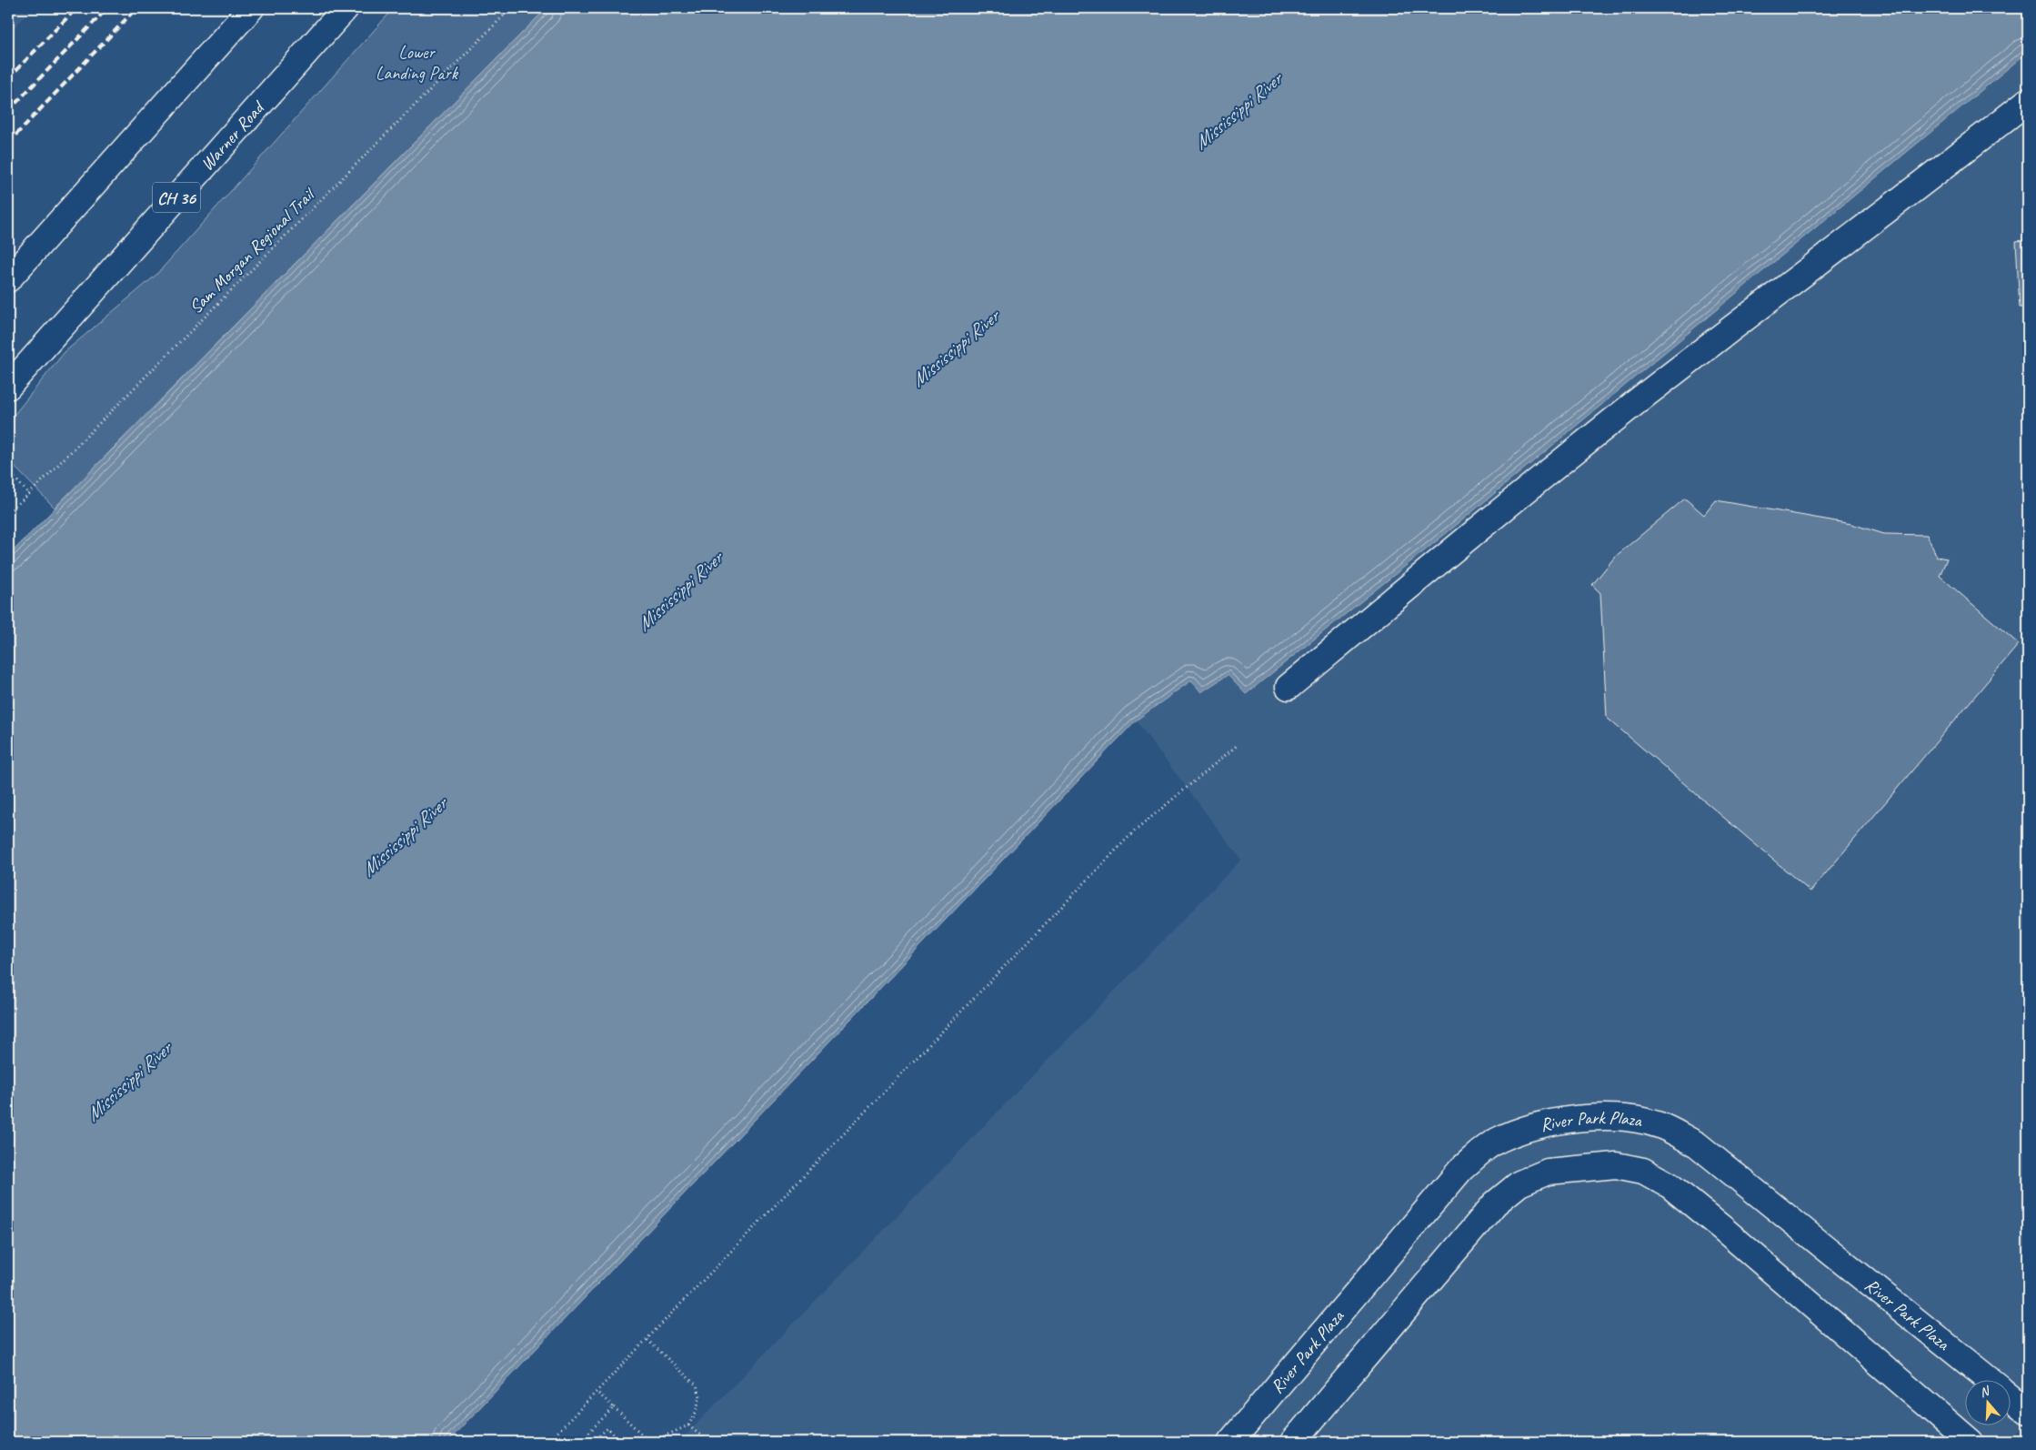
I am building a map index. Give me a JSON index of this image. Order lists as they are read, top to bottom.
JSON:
{
  "streets": {
    "main road": ["Warner Road", "CH 36", "River Park Plaza"],
    "path": ["Sam Morgan Regional Trail"]
  },
  "water": ["Mississippi River"],
  "parks": ["Lower Landing Park"],
  "north": "top"
}
